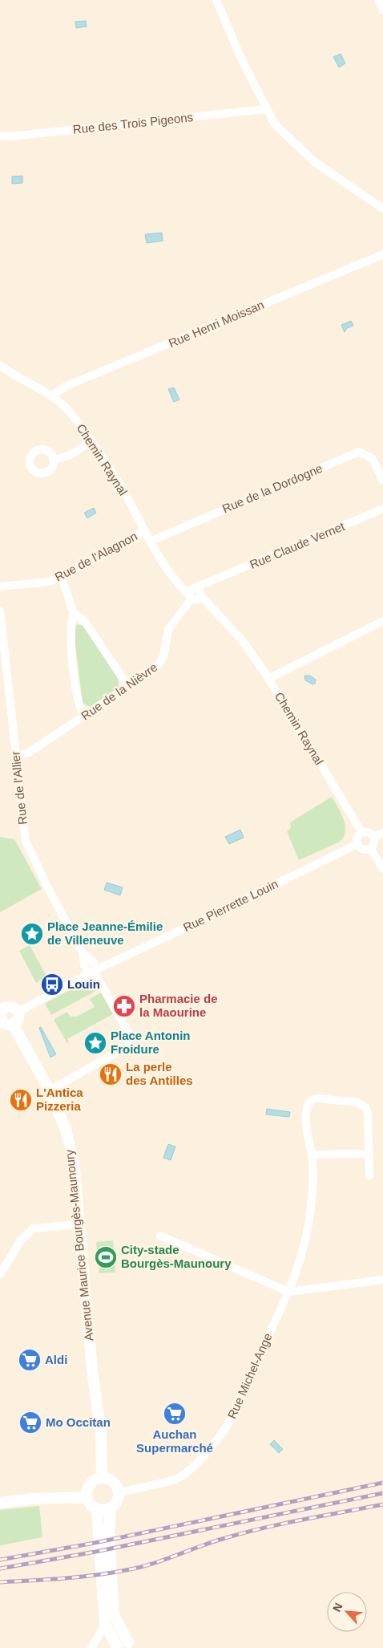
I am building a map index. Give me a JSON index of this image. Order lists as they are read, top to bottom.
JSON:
{
  "streets": {
    "street": [
      "Rue des Trois Pigeons",
      "Rue Henri Moissan",
      "Chemin Raynal",
      "Rue de la Dordogne",
      "Rue Claude Vernet",
      "Rue de l'Alagnon",
      "Rue de la Nièvre",
      "Rue de l'Allier",
      "Rue Pierrette Louin",
      "Avenue Maurice Bourgès-Maunoury",
      "Rue Michel-Ange"
    ]
  },
  "crossings": [
    ["Rue Henri Moissan", "Chemin Raynal"],
    ["Chemin Raynal", "Rue de la Dordogne"],
    ["Chemin Raynal", "Rue Claude Vernet"],
    ["Chemin Raynal", "Rue de l'Alagnon"],
    ["Chemin Raynal", "Rue de la Nièvre"],
    ["Chemin Raynal", "Rue Pierrette Louin"],
    ["Rue Claude Vernet", "Rue de la Nièvre"],
    ["Rue de la Nièvre", "Rue de l'Allier"],
    ["Rue de l'Allier", "Rue Pierrette Louin"],
    ["Rue Pierrette Louin", "Avenue Maurice Bourgès-Maunoury"],
    ["Avenue Maurice Bourgès-Maunoury", "Rue Michel-Ange"]
  ],
  "places": {
    "place": ["Place Jeanne-Émilie de Villeneuve", "Place Antonin Froidure"],
    "bus stop": ["Louin"],
    "pharmacy": ["Pharmacie de la Maourine"],
    "restaurant": ["La perle des Antilles", "L'Antica Pizzeria"],
    "sports": ["City-stade Bourgès-Maunoury"],
    "supermarket": ["Aldi", "Auchan Supermarché", "Mo Occitan"]
  },
  "north": "top left"
}
